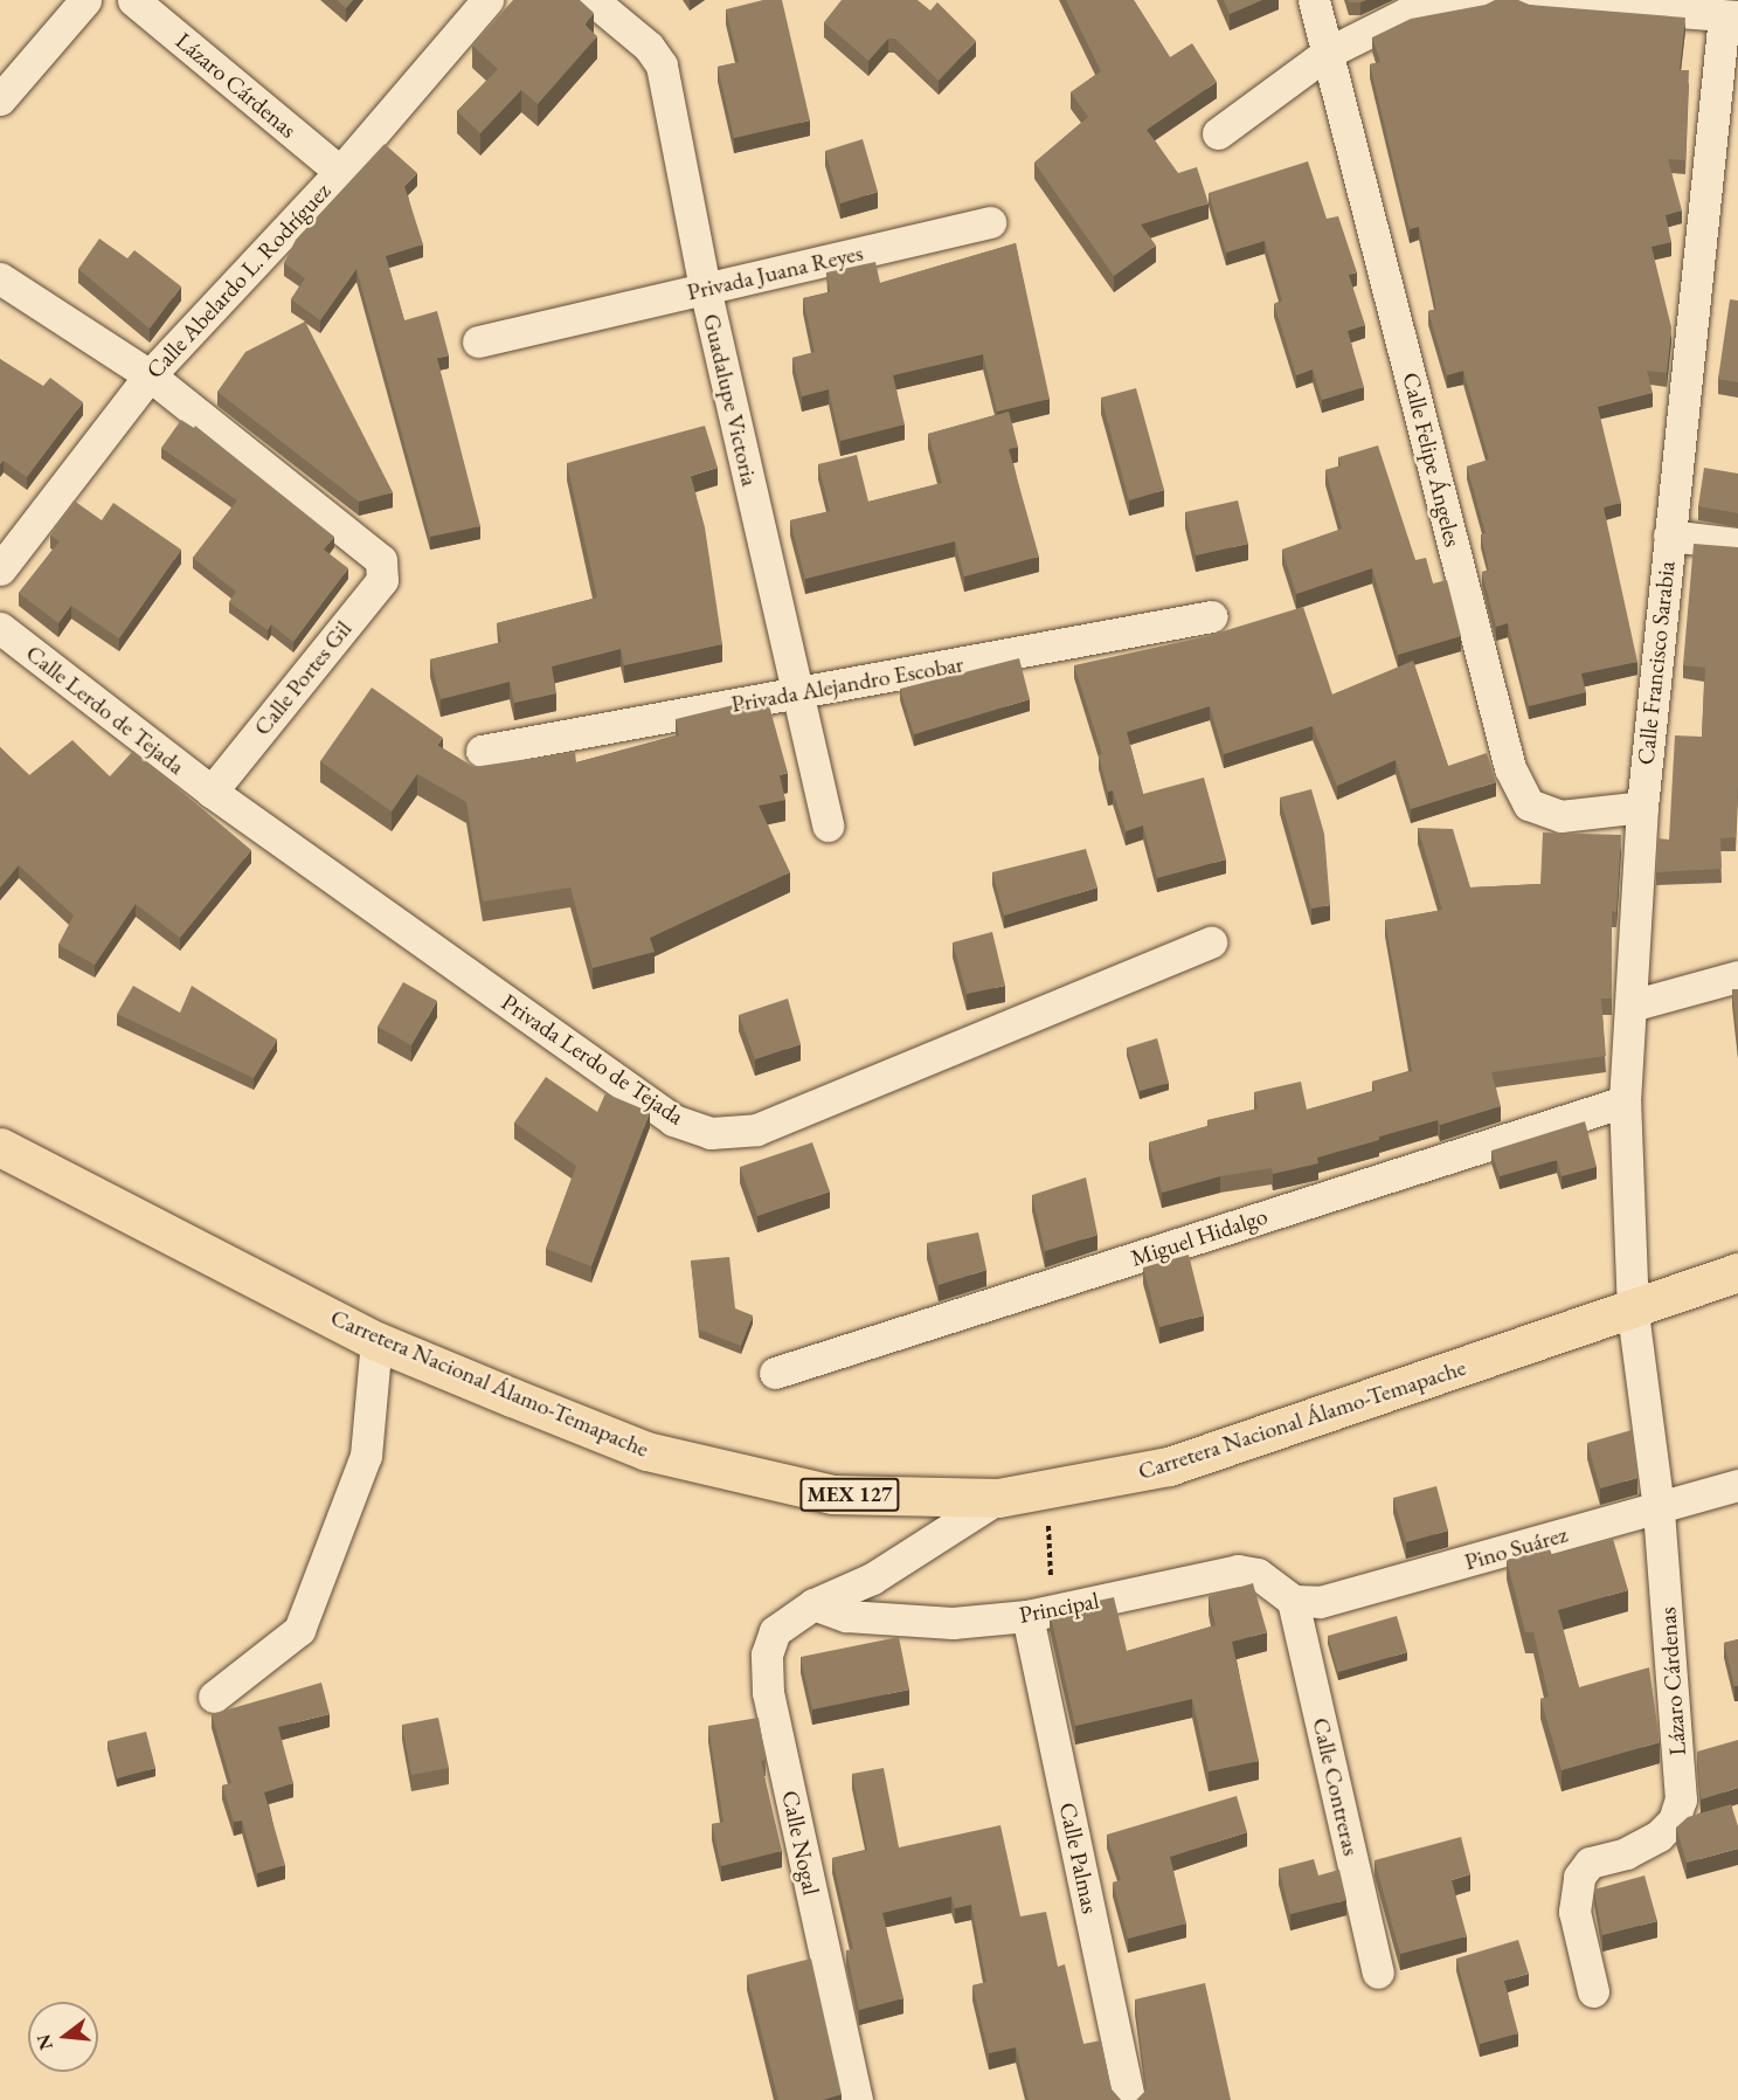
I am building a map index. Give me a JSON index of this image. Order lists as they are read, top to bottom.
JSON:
{
  "streets": {
    "main road": ["Carretera Nacional Álamo-Temapache", "MEX 127"],
    "street": [
      "Lázaro Cárdenas",
      "Privada Juana Reyes",
      "Calle Abelardo L. Rodríguez",
      "Guadalupe Victoria",
      "Calle Felipe Ángeles",
      "Calle Francisco Sarabia",
      "Calle Portes Gil",
      "Privada Alejandro Escobar",
      "Calle Lerdo de Tejada",
      "Privada Lerdo de Tejada",
      "Miguel Hidalgo",
      "Pino Suárez",
      "Principal",
      "Calle Contreras",
      "Calle Nogal",
      "Calle Palmas"
    ]
  },
  "crossings": [
    ["Lázaro Cárdenas", "Calle Abelardo L. Rodríguez"],
    ["Lázaro Cárdenas", "Calle Francisco Sarabia"],
    ["Lázaro Cárdenas", "Carretera Nacional Álamo-Temapache"],
    ["Lázaro Cárdenas", "Pino Suárez"],
    ["Privada Juana Reyes", "Guadalupe Victoria"],
    ["Calle Abelardo L. Rodríguez", "Calle Portes Gil"],
    ["Guadalupe Victoria", "Privada Alejandro Escobar"],
    ["Calle Felipe Ángeles", "Calle Francisco Sarabia"],
    ["Calle Francisco Sarabia", "Miguel Hidalgo"],
    ["Calle Francisco Sarabia", "Carretera Nacional Álamo-Temapache"],
    ["Calle Portes Gil", "Calle Lerdo de Tejada"],
    ["Calle Portes Gil", "Privada Lerdo de Tejada"],
    ["Calle Lerdo de Tejada", "Privada Lerdo de Tejada"],
    ["Carretera Nacional Álamo-Temapache", "Calle Nogal"],
    ["Pino Suárez", "Principal"],
    ["Pino Suárez", "Calle Contreras"],
    ["Principal", "Calle Contreras"],
    ["Principal", "Calle Nogal"],
    ["Principal", "Calle Palmas"]
  ],
  "north": "left"
}
